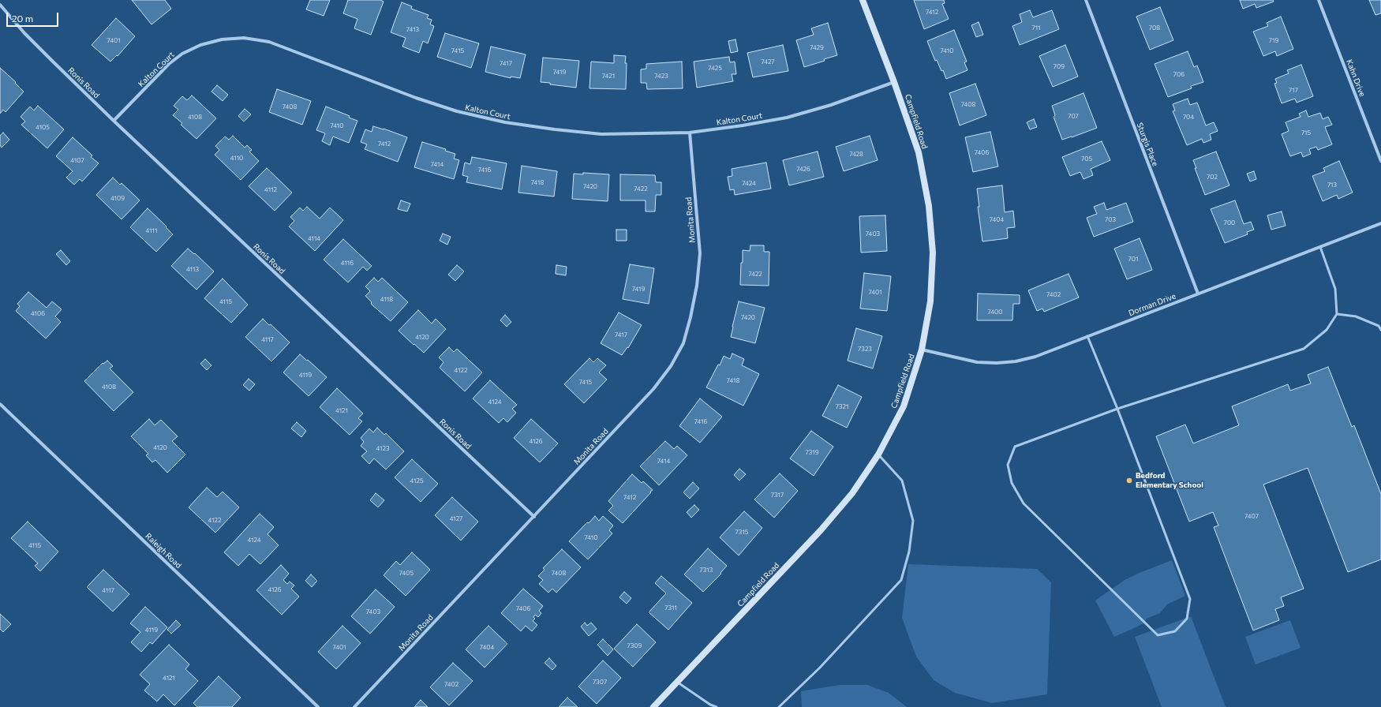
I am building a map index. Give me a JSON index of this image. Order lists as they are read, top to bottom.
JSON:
{
  "streets": {
    "street": [
      "Kalton Court",
      "Kahn Drive",
      "Ronis Road",
      "Campfield Road",
      "Sturgis Place",
      "Monita Road",
      "Dorman Drive",
      "Raleigh Road"
    ]
  },
  "crossings": [
    ["Kalton Court", "Ronis Road"],
    ["Kalton Court", "Campfield Road"],
    ["Kalton Court", "Monita Road"],
    ["Ronis Road", "Monita Road"],
    ["Campfield Road", "Dorman Drive"],
    ["Sturgis Place", "Dorman Drive"]
  ],
  "places": ["Bedford Elementary School"],
  "house_numbers": [
    "7412",
    "711",
    "708",
    "7413",
    "7401",
    "719",
    "7429",
    "7415",
    "7410",
    "7427",
    "7417",
    "709",
    "7425",
    "7419",
    "706",
    "7421",
    "7423",
    "717",
    "7408",
    "7408",
    "707",
    "4108",
    "704",
    "7410",
    "4105",
    "715",
    "7412",
    "7406",
    "7428",
    "4110",
    "705",
    "4107",
    "7414",
    "7426",
    "7416",
    "702",
    "7418",
    "7424",
    "713",
    "7420",
    "7422",
    "4112",
    "4109",
    "7404",
    "703",
    "700",
    "4111",
    "7403",
    "4114",
    "701",
    "4116",
    "4113",
    "7422",
    "7419",
    "7401",
    "7402",
    "4118",
    "4115",
    "7400",
    "4106",
    "7420",
    "7417",
    "4120",
    "4117",
    "7323",
    "4122",
    "4119",
    "7418",
    "7415",
    "4108",
    "4124",
    "7321",
    "4121",
    "7416",
    "4126",
    "4120",
    "4123",
    "7319",
    "7414",
    "4125",
    "7317",
    "7412",
    "7407",
    "4127",
    "4122",
    "7315",
    "7410",
    "4124",
    "4115",
    "7313",
    "7405",
    "7408",
    "4126",
    "4117",
    "7311",
    "7406",
    "7403",
    "4119",
    "7309",
    "7401",
    "7404",
    "4121",
    "7307",
    "7402"
  ],
  "scale_bar": "20 m"
}
